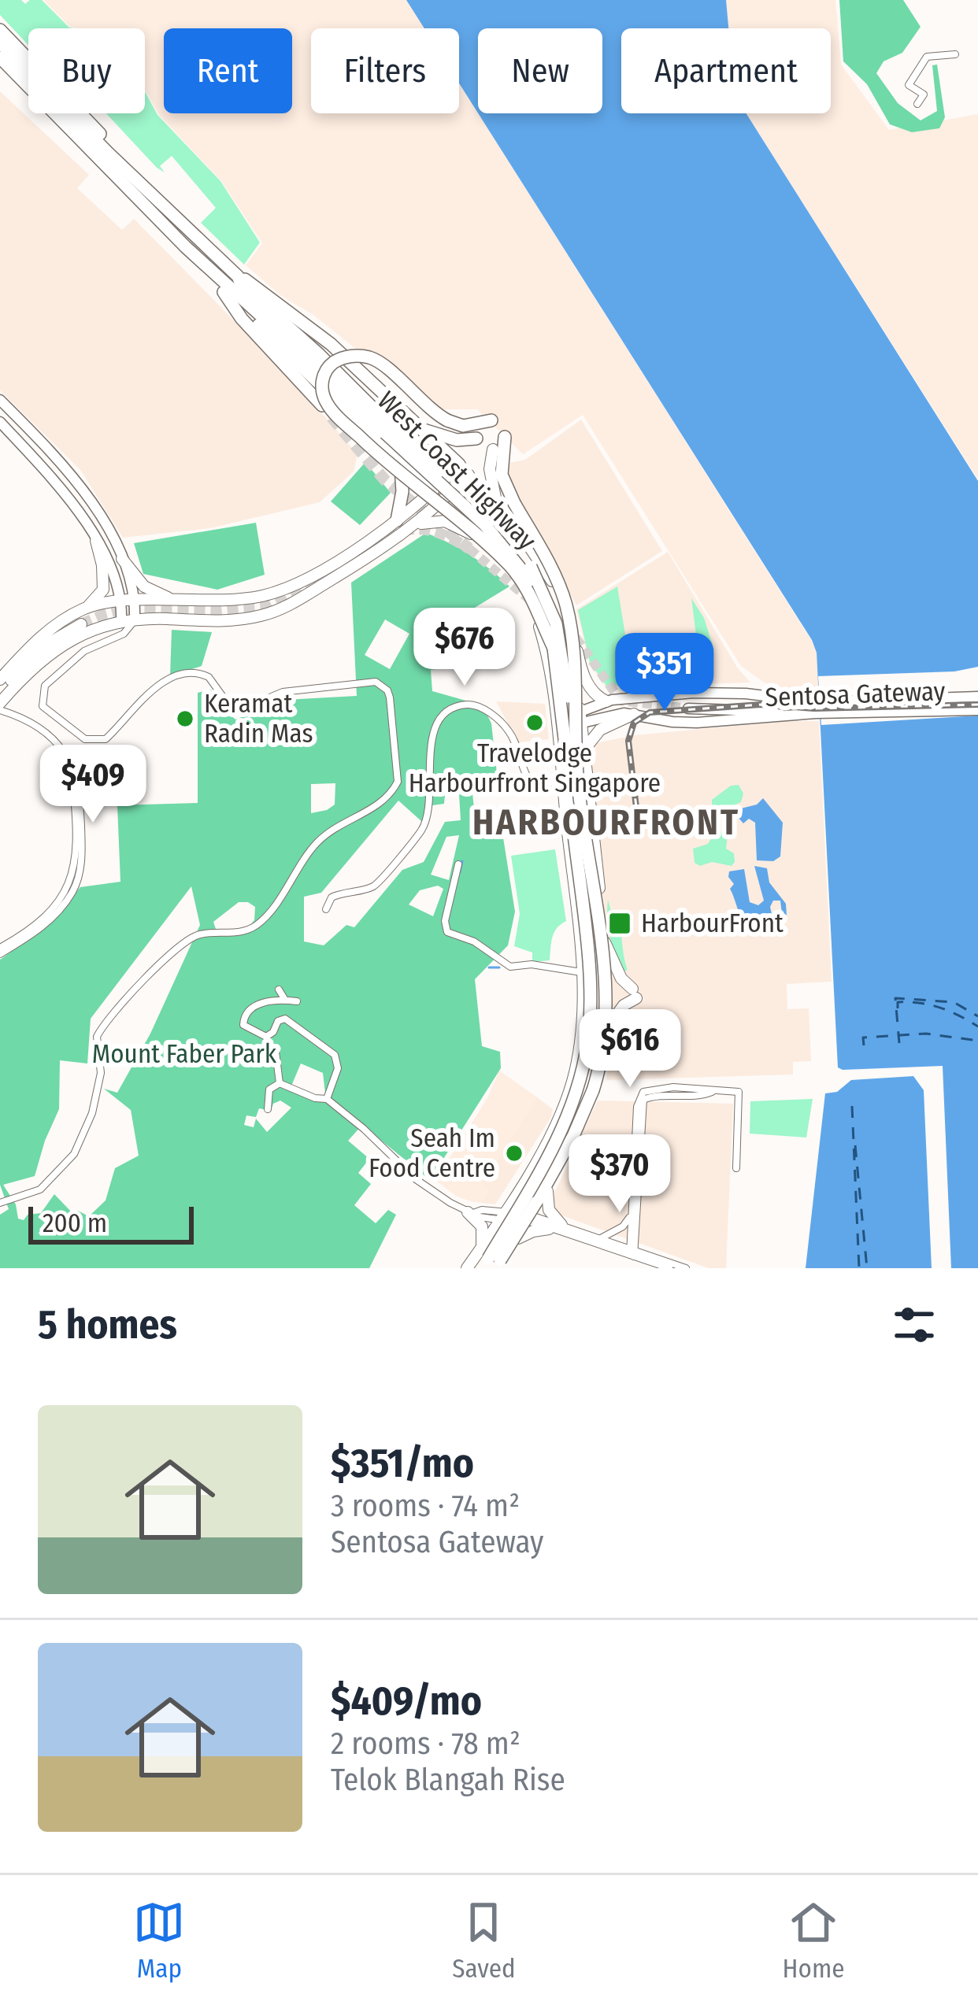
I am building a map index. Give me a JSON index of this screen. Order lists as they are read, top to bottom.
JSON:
{
  "streets": {
    "highway": ["West Coast Highway"],
    "main road": ["Sentosa Gateway"]
  },
  "districts": ["HARBOURFRONT"],
  "parks": ["Mount Faber Park"],
  "places": {
    "other": ["Keramat Radin Mas", "Travelodge Harbourfront Singapore", "Seah Im Food Centre"],
    "transit": ["HarbourFront"]
  },
  "scale_bar": "200 m",
  "page": {
    "chip": [
      "Buy",
      "Rent",
      "Filters",
      "New",
      "Apartment"
    ],
    "price": [
      "$676",
      "$351",
      "$409",
      "$616",
      "$370"
    ],
    "scale": "200 m",
    "heading": "5 homes",
    "list": [
      {
        "name": "$351/mo",
        "note": "3 rooms · 74 m² · Sentosa Gateway"
      },
      {
        "name": "$409/mo",
        "note": "2 rooms · 78 m² · Telok Blangah Rise"
      }
    ],
    "tabs": ["Map", "Saved", "Home"]
  }
}
